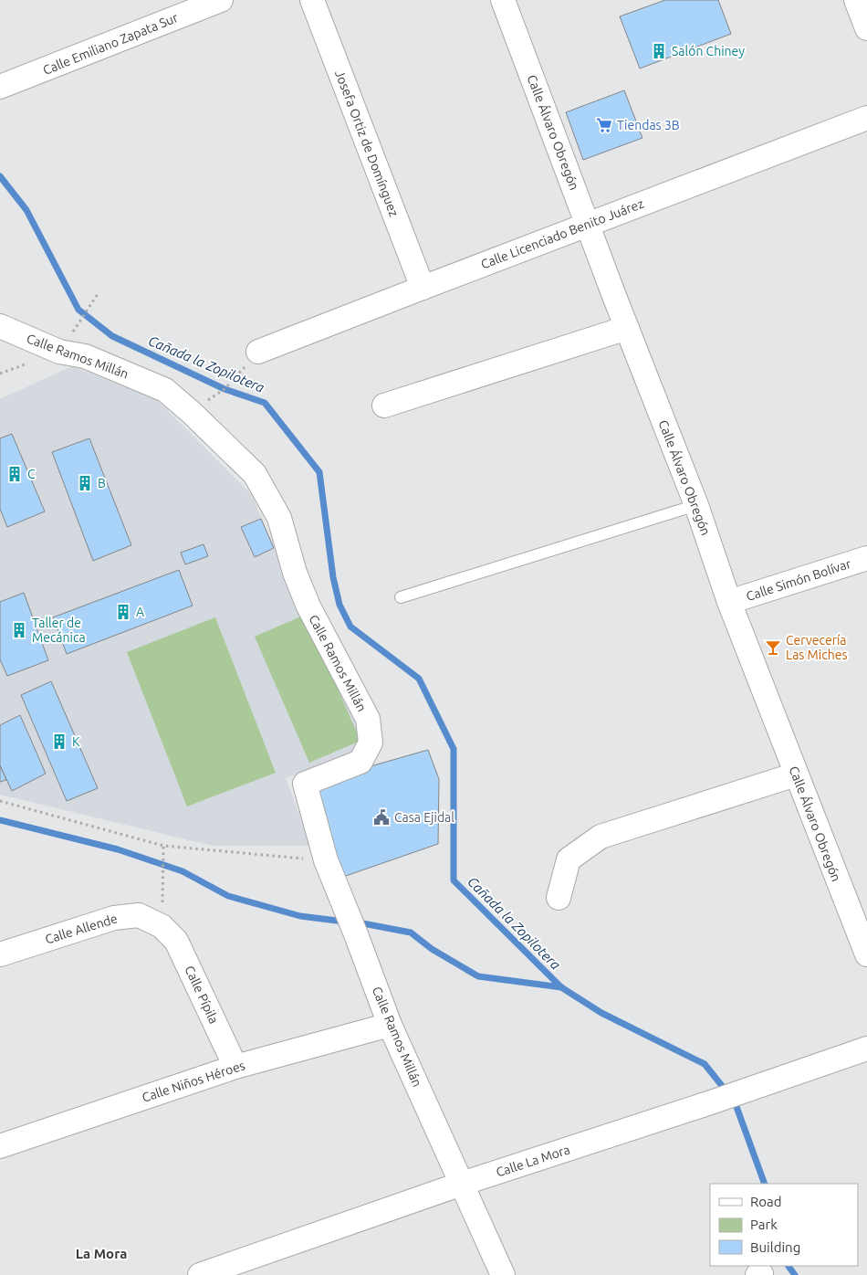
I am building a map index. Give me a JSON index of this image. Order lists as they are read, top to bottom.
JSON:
{
  "streets": {
    "street": [
      "Calle Emiliano Zapata Sur",
      "Calle Álvaro Obregón",
      "Josefa Ortiz de Domínguez",
      "Calle Licenciado Benito Juárez",
      "Calle Ramos Millán",
      "Calle Simón Bolívar",
      "Calle Allende",
      "Calle Pípila",
      "Calle Niños Héroes",
      "Calle La Mora"
    ]
  },
  "crossings": [
    ["Calle Álvaro Obregón", "Calle Licenciado Benito Juárez"],
    ["Calle Álvaro Obregón", "Calle Simón Bolívar"],
    ["Josefa Ortiz de Domínguez", "Calle Licenciado Benito Juárez"],
    ["Calle Ramos Millán", "Calle Niños Héroes"],
    ["Calle Ramos Millán", "Calle La Mora"],
    ["Calle Allende", "Calle Pípila"],
    ["Calle Pípila", "Calle Niños Héroes"]
  ],
  "districts": ["La Mora"],
  "water": ["Cañada la Zopilotera"],
  "places": {
    "building": [
      "Salón Chiney",
      "C",
      "B",
      "A",
      "Taller de Mecánica",
      "K"
    ],
    "supermarket": ["Tiendas 3B"],
    "bar": ["Cervecería Las Miches"],
    "public building": ["Casa Ejidal"]
  },
  "legend": ["Road", "Park", "Building"]
}
